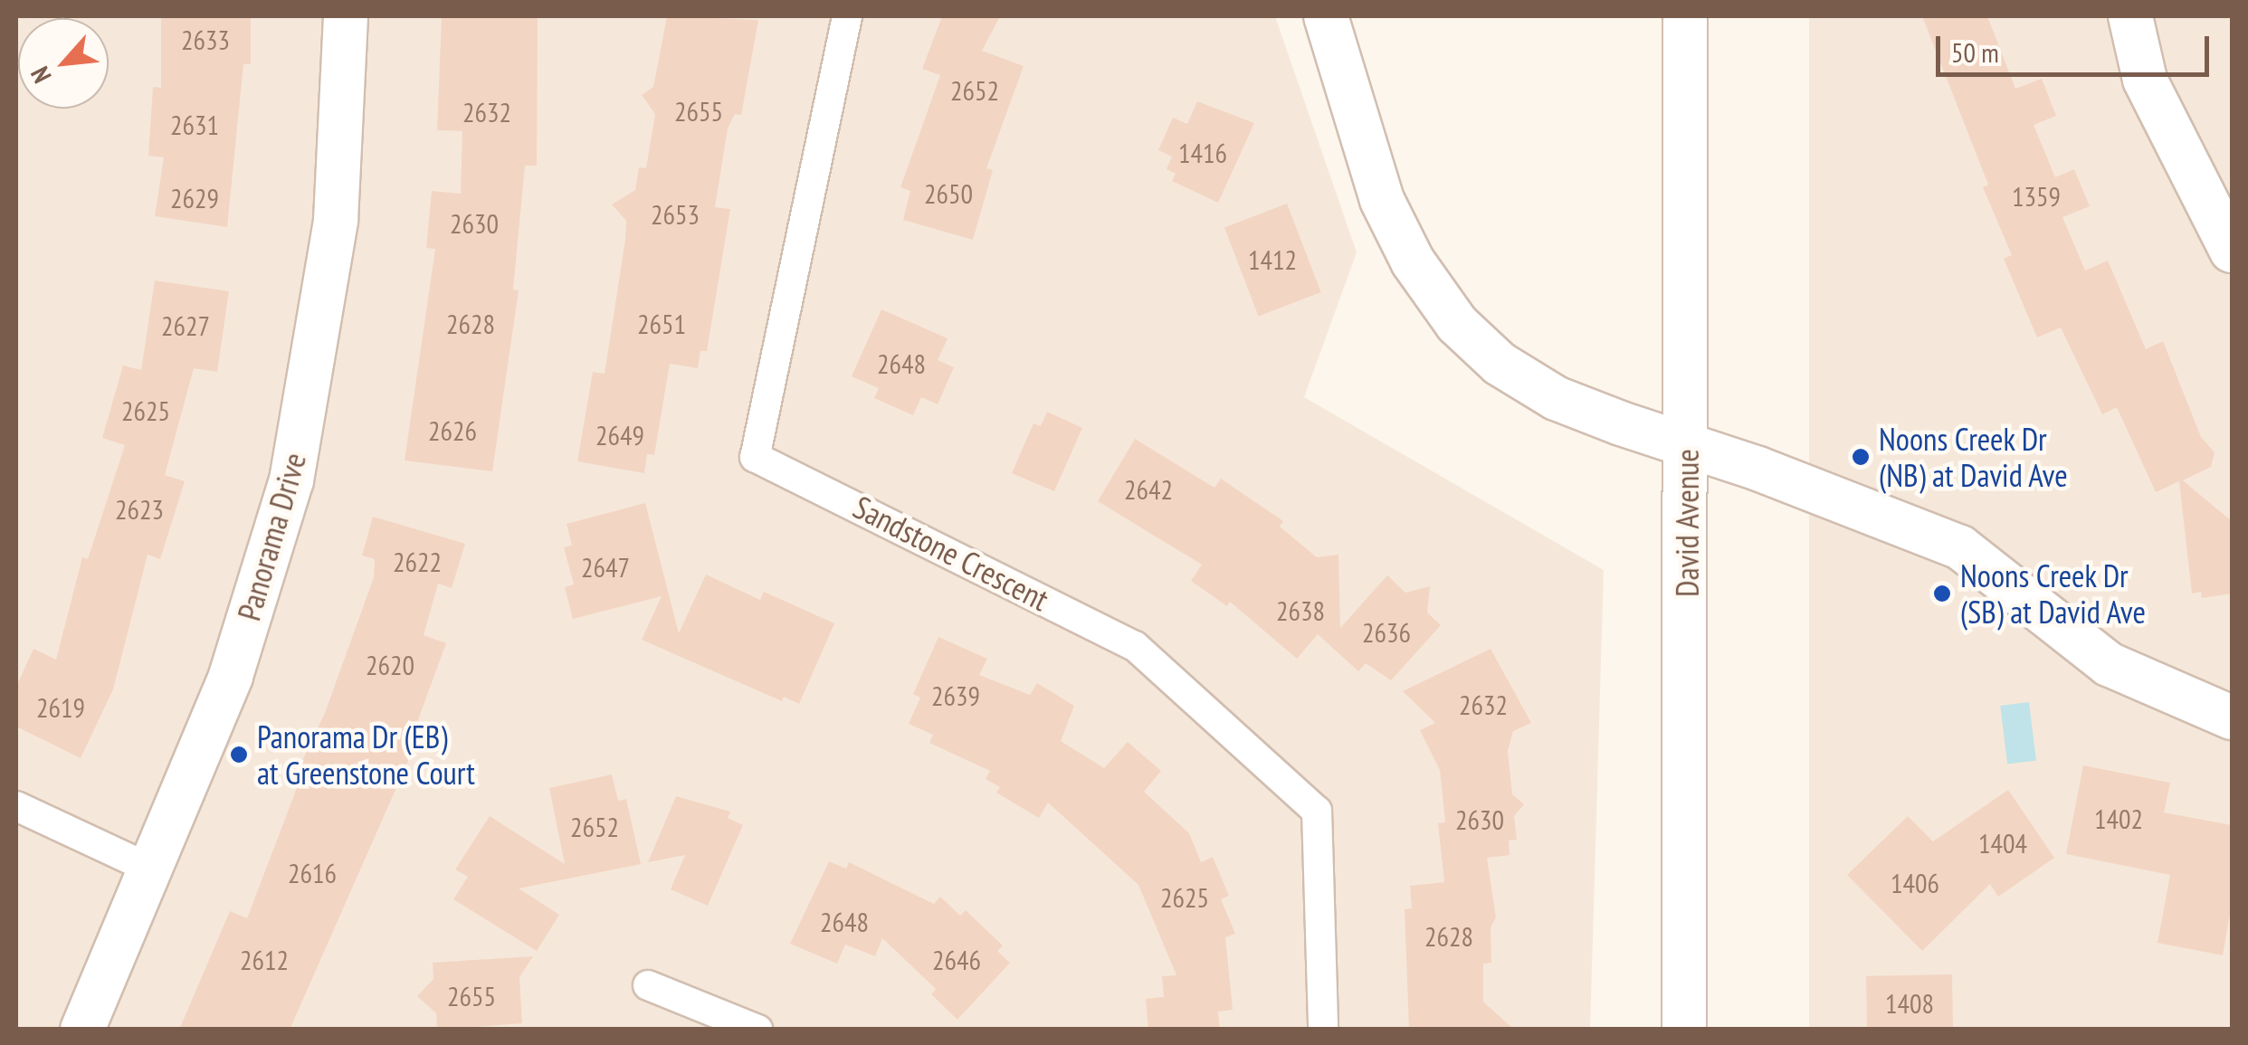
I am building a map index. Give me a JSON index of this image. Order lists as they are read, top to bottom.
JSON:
{
  "streets": {
    "street": ["David Avenue", "Panorama Drive", "Sandstone Crescent"]
  },
  "places": ["Noons Creek Dr (NB) at David Ave", "Noons Creek Dr (SB) at David Ave", "Panorama Dr (EB) at Greenstone Court"],
  "house_numbers": [
    "2633",
    "2652",
    "2655",
    "2632",
    "2631",
    "1416",
    "2650",
    "1359",
    "2629",
    "2653",
    "2630",
    "1412",
    "2628",
    "2651",
    "2627",
    "2648",
    "2625",
    "2626",
    "2649",
    "2642",
    "2623",
    "2622",
    "2647",
    "2638",
    "2636",
    "2620",
    "2639",
    "2632",
    "2619",
    "1402",
    "2630",
    "2652",
    "1404",
    "2616",
    "1406",
    "2625",
    "2648",
    "2628",
    "2612",
    "2646",
    "2655",
    "1408"
  ],
  "scale_bar": "50 m",
  "north": "bottom left"
}
